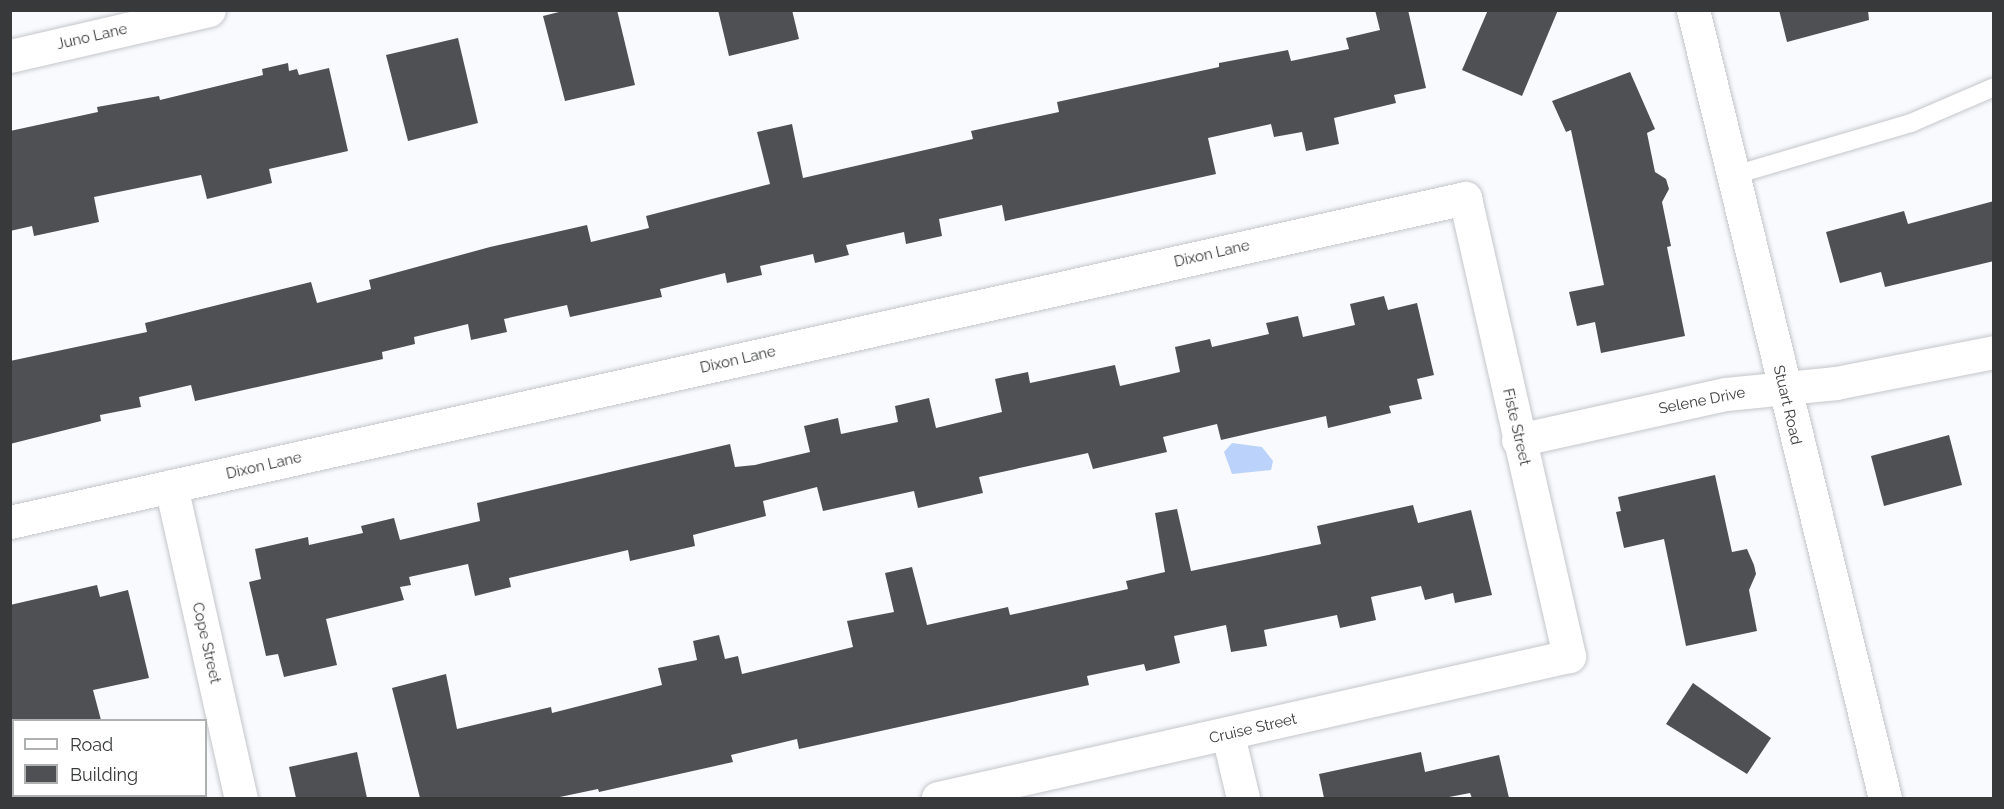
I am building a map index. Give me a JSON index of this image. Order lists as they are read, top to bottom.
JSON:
{
  "streets": {
    "street": [
      "Juno Lane",
      "Dixon Lane",
      "Selene Drive",
      "Stuart Road",
      "Fiste Street",
      "Cope Street",
      "Cruise Street"
    ]
  },
  "crossings": [
    ["Dixon Lane", "Fiste Street"],
    ["Dixon Lane", "Cope Street"],
    ["Selene Drive", "Stuart Road"],
    ["Selene Drive", "Fiste Street"],
    ["Fiste Street", "Cruise Street"]
  ],
  "legend": ["Road", "Building"]
}
